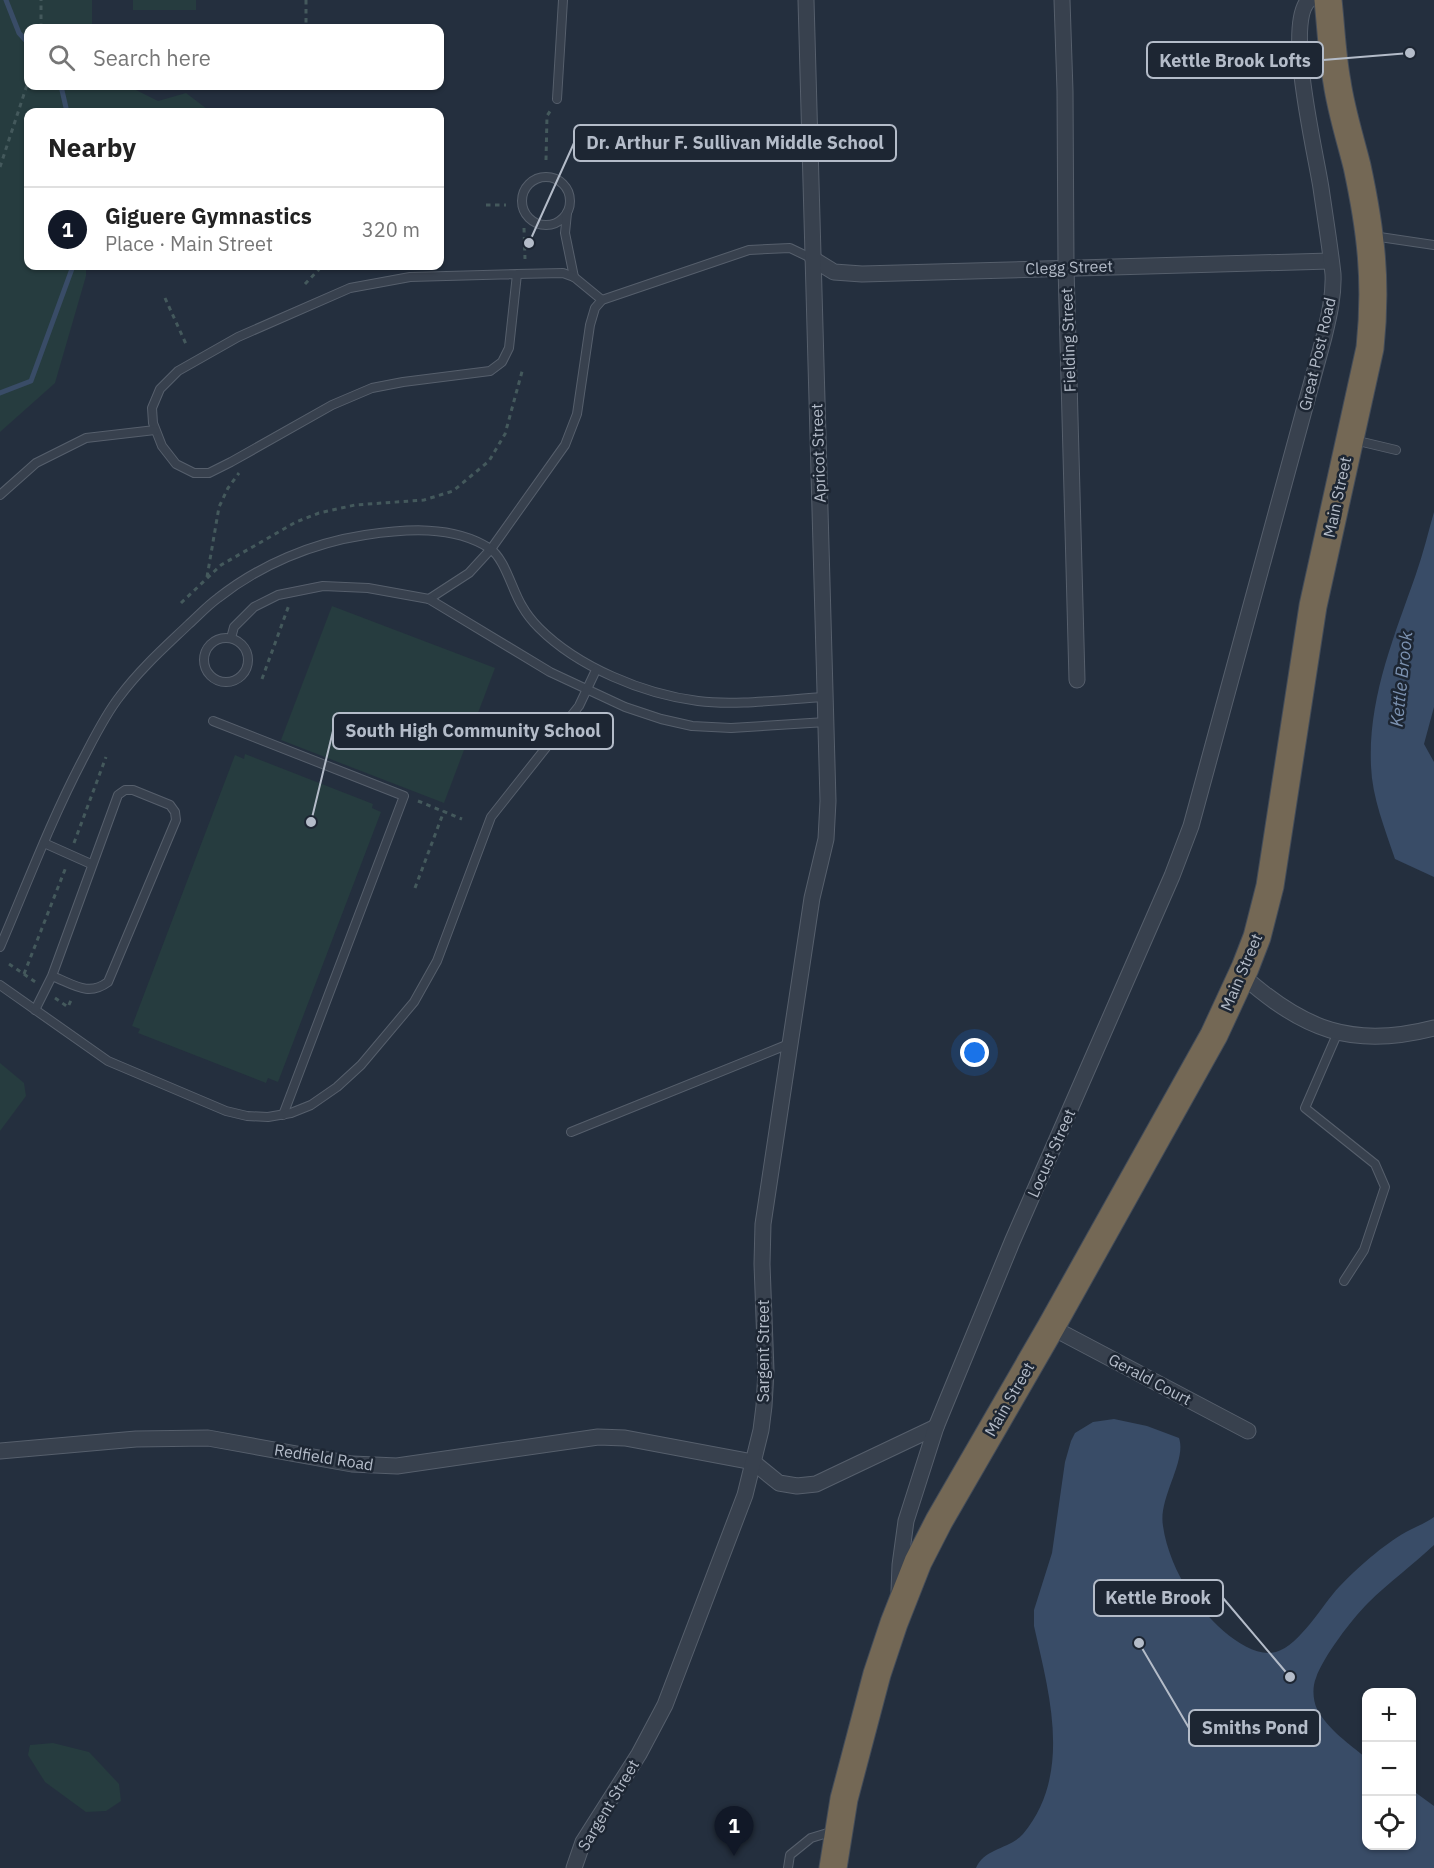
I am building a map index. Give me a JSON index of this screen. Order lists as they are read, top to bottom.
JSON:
{
  "streets": {
    "highway": ["Main Street"],
    "street": [
      "Clegg Street",
      "Fielding Street",
      "Great Post Road",
      "Apricot Street",
      "Locust Street",
      "Sargent Street",
      "Gerald Court",
      "Redfield Road"
    ]
  },
  "crossings": [
    ["Clegg Street", "Fielding Street"],
    ["Clegg Street", "Great Post Road"],
    ["Clegg Street", "Apricot Street"],
    ["Great Post Road", "Locust Street"],
    ["Apricot Street", "Sargent Street"],
    ["Main Street", "Locust Street"],
    ["Main Street", "Gerald Court"],
    ["Sargent Street", "Redfield Road"]
  ],
  "water": ["Kettle Brook"],
  "places": [
    "Kettle Brook Lofts",
    "Dr. Arthur F. Sullivan Middle School",
    "South High Community School",
    "Smiths Pond",
    "Kettle Brook"
  ],
  "page": {
    "search": "Search here",
    "heading": "Nearby",
    "list": [
      {
        "mark": "1",
        "name": "Giguere Gymnastics",
        "note": "Place · Main Street",
        "value": "320 m"
      }
    ],
    "map_buttons": ["+", "−"],
    "pins": "1"
  }
}
